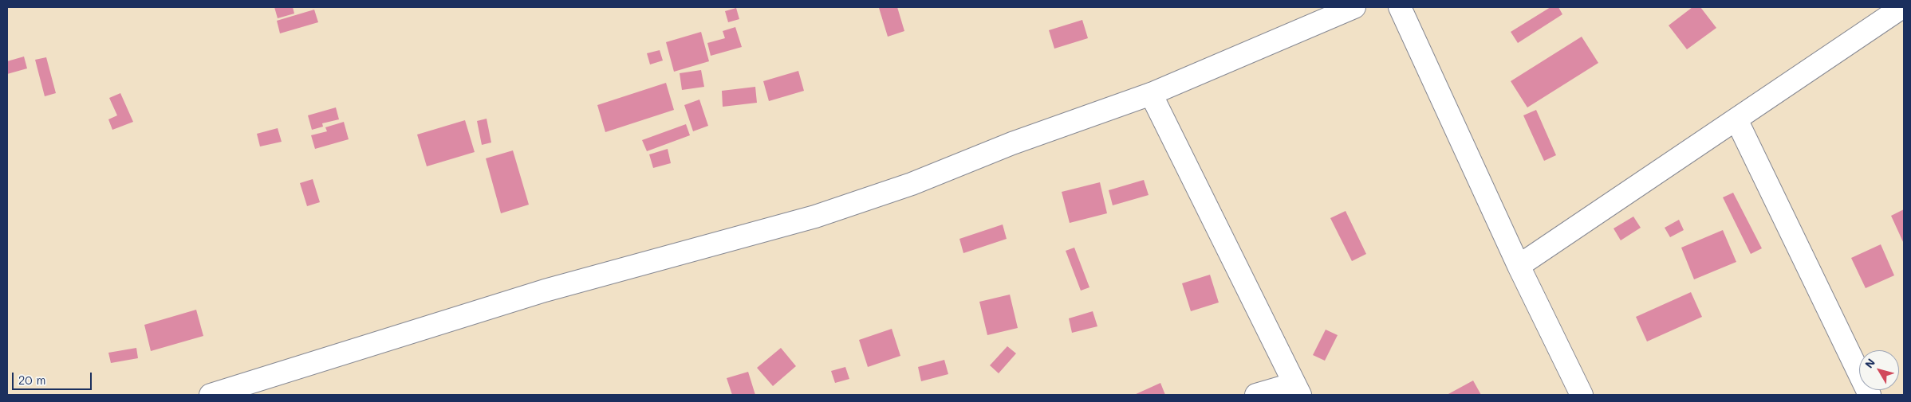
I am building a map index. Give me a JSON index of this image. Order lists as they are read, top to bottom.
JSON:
{
  "scale_bar": "20 m",
  "north": "top left"
}
